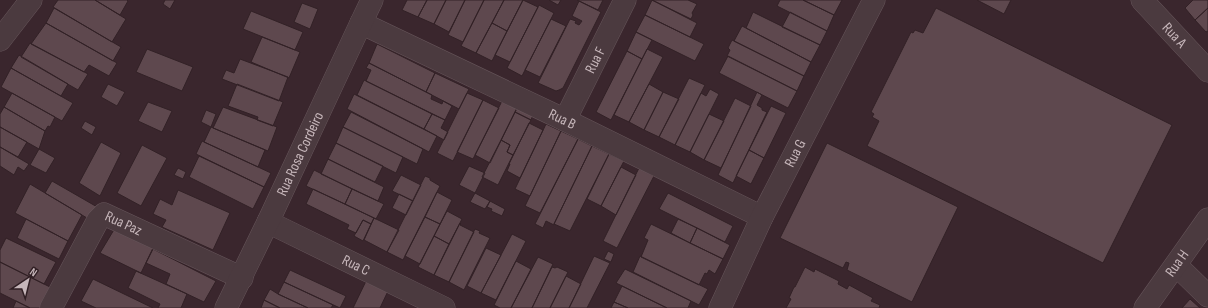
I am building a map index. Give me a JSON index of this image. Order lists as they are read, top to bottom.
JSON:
{
  "streets": {
    "street": [
      "Rua A",
      "Rua F",
      "Rua B",
      "Rua G",
      "Rua Rosa Cordeiro",
      "Rua Paz",
      "Rua H",
      "Rua C"
    ]
  },
  "crossings": [
    ["Rua F", "Rua B"],
    ["Rua B", "Rua G"],
    ["Rua B", "Rua Rosa Cordeiro"],
    ["Rua Rosa Cordeiro", "Rua Paz"],
    ["Rua Rosa Cordeiro", "Rua C"]
  ],
  "north": "top right"
}
